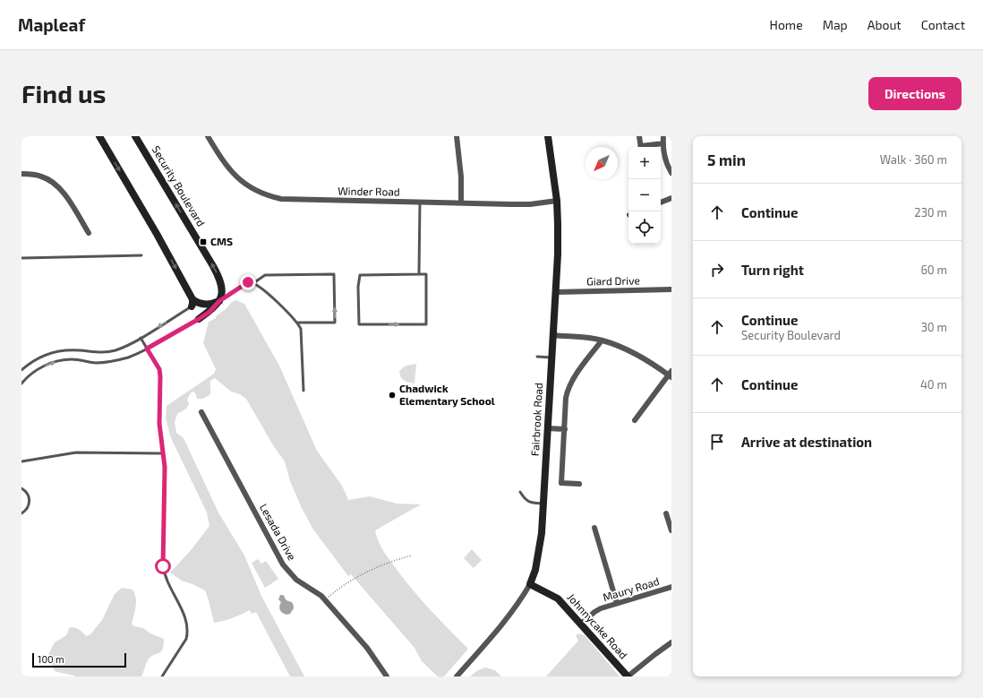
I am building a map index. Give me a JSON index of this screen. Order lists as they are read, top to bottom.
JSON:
{
  "streets": {
    "street": [
      "Security Boulevard",
      "Winder Road",
      "Giard Drive",
      "Fairbrook Road",
      "Lesada Drive",
      "Maury Road",
      "Johnnycake Road"
    ]
  },
  "crossings": [
    ["Winder Road", "Fairbrook Road"],
    ["Giard Drive", "Fairbrook Road"],
    ["Fairbrook Road", "Johnnycake Road"],
    ["Maury Road", "Johnnycake Road"]
  ],
  "places": {
    "transit": ["CMS"],
    "other": ["Chadwick Elementary School"]
  },
  "scale_bar": "100 m",
  "north": "bottom left",
  "page": {
    "header": "Mapleaf",
    "nav": [
      "Home",
      "Map",
      "About",
      "Contact"
    ],
    "buttons": "Directions",
    "title": "Find us",
    "heading": ["5 min", "Walk · 360 m"],
    "map_buttons": ["+", "−"],
    "list": [
      ["Continue", "230 m"],
      ["Turn right", "60 m"],
      ["Continue", "Security Boulevard", "30 m"],
      ["Continue", "40 m"],
      "Arrive at destination"
    ],
    "scale": "100 m"
  }
}
